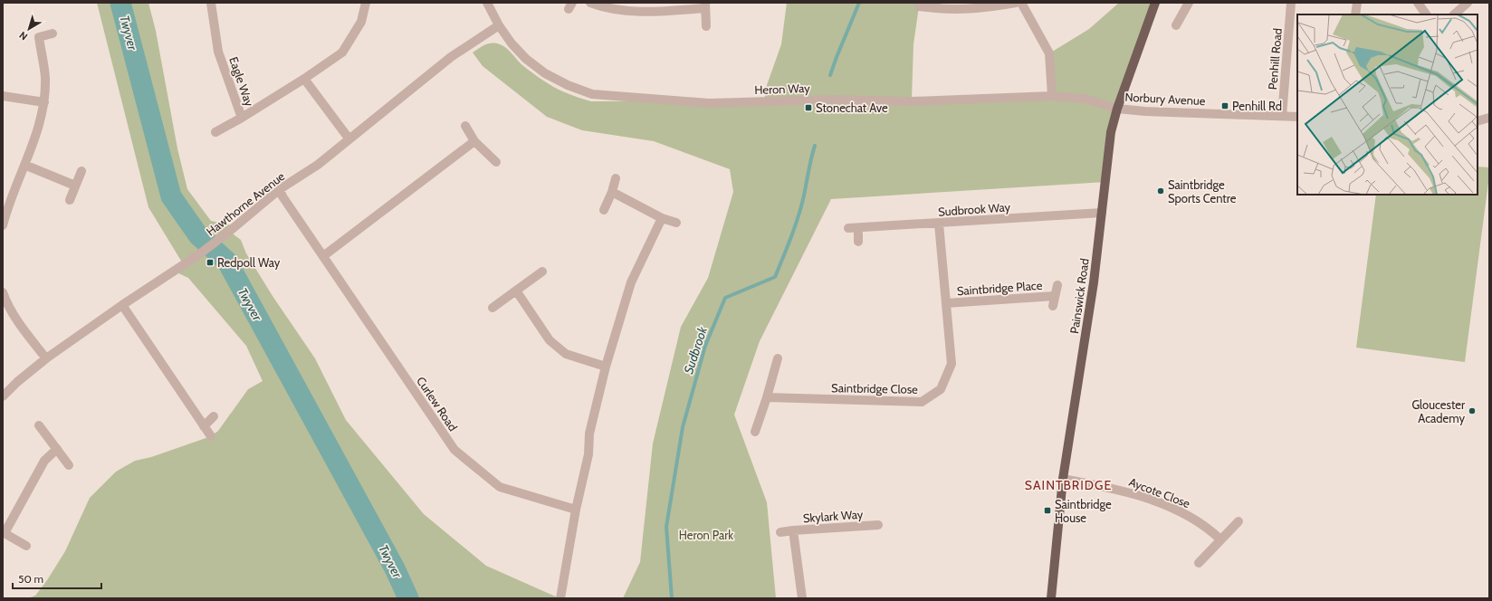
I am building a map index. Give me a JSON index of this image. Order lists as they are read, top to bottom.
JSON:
{
  "streets": {
    "main road": ["Painswick Road"],
    "street": [
      "Penhill Road",
      "Eagle Way",
      "Heron Way",
      "Norbury Avenue",
      "Hawthorne Avenue",
      "Sudbrook Way",
      "Saintbridge Place",
      "Saintbridge Close",
      "Curlew Road",
      "Aycote Close",
      "Skylark Way"
    ]
  },
  "crossings": [
    ["Penhill Road", "Norbury Avenue"],
    ["Heron Way", "Norbury Avenue"],
    ["Heron Way", "Hawthorne Avenue"],
    ["Heron Way", "Painswick Road"],
    ["Norbury Avenue", "Painswick Road"],
    ["Hawthorne Avenue", "Curlew Road"],
    ["Sudbrook Way", "Painswick Road"],
    ["Sudbrook Way", "Saintbridge Close"],
    ["Saintbridge Place", "Saintbridge Close"],
    ["Painswick Road", "Aycote Close"]
  ],
  "districts": ["SAINTBRIDGE"],
  "water": ["Twyver", "Sudbrook"],
  "parks": ["Heron Park"],
  "places": {
    "transit": [
      "Penhill Rd",
      "Stonechat Ave",
      "Redpoll Way",
      "Saintbridge House"
    ],
    "other": ["Saintbridge Sports Centre", "Gloucester Academy"]
  },
  "scale_bar": "50 m",
  "north": "bottom left"
}
